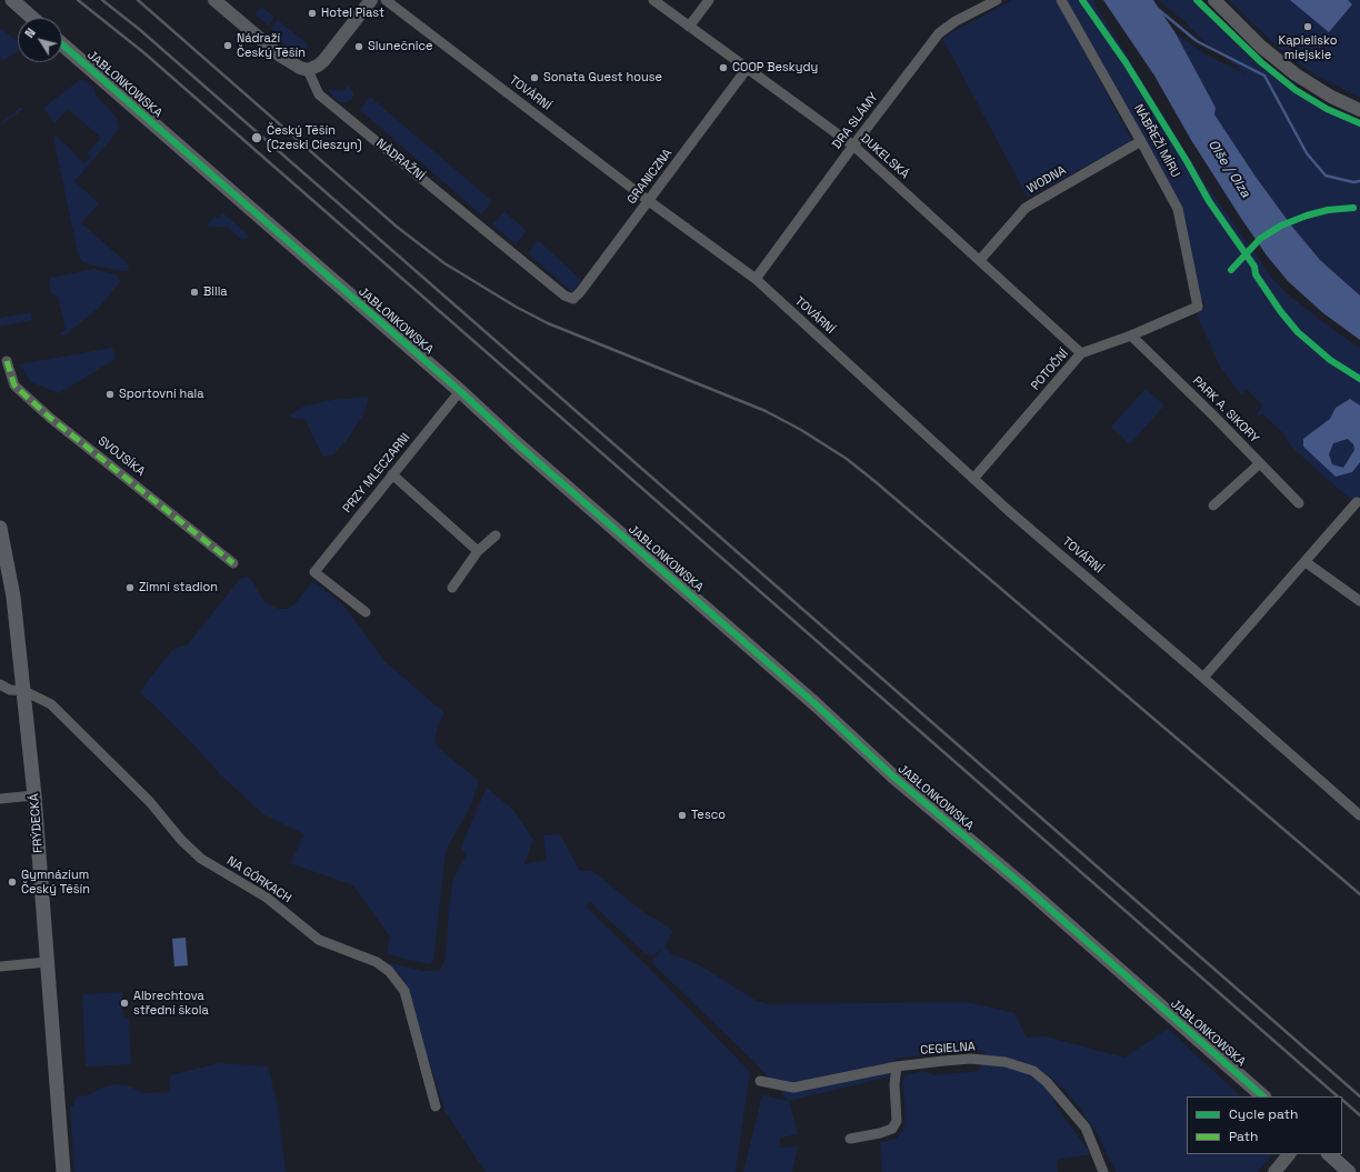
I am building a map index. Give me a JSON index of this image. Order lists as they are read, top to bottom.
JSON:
{
  "streets": {
    "main road": ["JABŁONKOWSKA", "FRÝDECKÁ"],
    "street": [
      "TOVÁRNÍ",
      "DRA SLÁMY",
      "NÁBŘEŽÍ MÍRU",
      "DUKELSKÁ",
      "NÁDRAŽNÍ",
      "GRANICZNA",
      "WODNA",
      "POTOČNÍ",
      "PARK A. SIKORY",
      "SVOJSÍKA",
      "PRZY MLECZARNI",
      "NA GÓRKACH",
      "CEGIELNA"
    ]
  },
  "crossings": [
    ["JABŁONKOWSKA", "PRZY MLECZARNI"],
    ["TOVÁRNÍ", "DRA SLÁMY"],
    ["TOVÁRNÍ", "GRANICZNA"],
    ["TOVÁRNÍ", "POTOČNÍ"],
    ["DRA SLÁMY", "DUKELSKÁ"],
    ["NÁBŘEŽÍ MÍRU", "WODNA"],
    ["NÁBŘEŽÍ MÍRU", "POTOČNÍ"],
    ["DUKELSKÁ", "GRANICZNA"],
    ["DUKELSKÁ", "WODNA"],
    ["DUKELSKÁ", "POTOČNÍ"],
    ["NÁDRAŽNÍ", "GRANICZNA"],
    ["POTOČNÍ", "PARK A. SIKORY"],
    ["FRÝDECKÁ", "NA GÓRKACH"]
  ],
  "water": ["Olše / Olza"],
  "places": [
    "Hotel Piast",
    "Kąpielisko miejskie",
    "Nádraží Český Těšín",
    "Slunečnice",
    "COOP Beskydy",
    "Sonata Guest house",
    "Český Těšín (Czeski Cieszyn)",
    "Billa",
    "Sportovní hala",
    "Zimní stadion",
    "Tesco",
    "Gymnázium Český Těšín",
    "Albrechtova střední škola"
  ],
  "legend": ["Cycle path", "Path"],
  "north": "top left"
}
